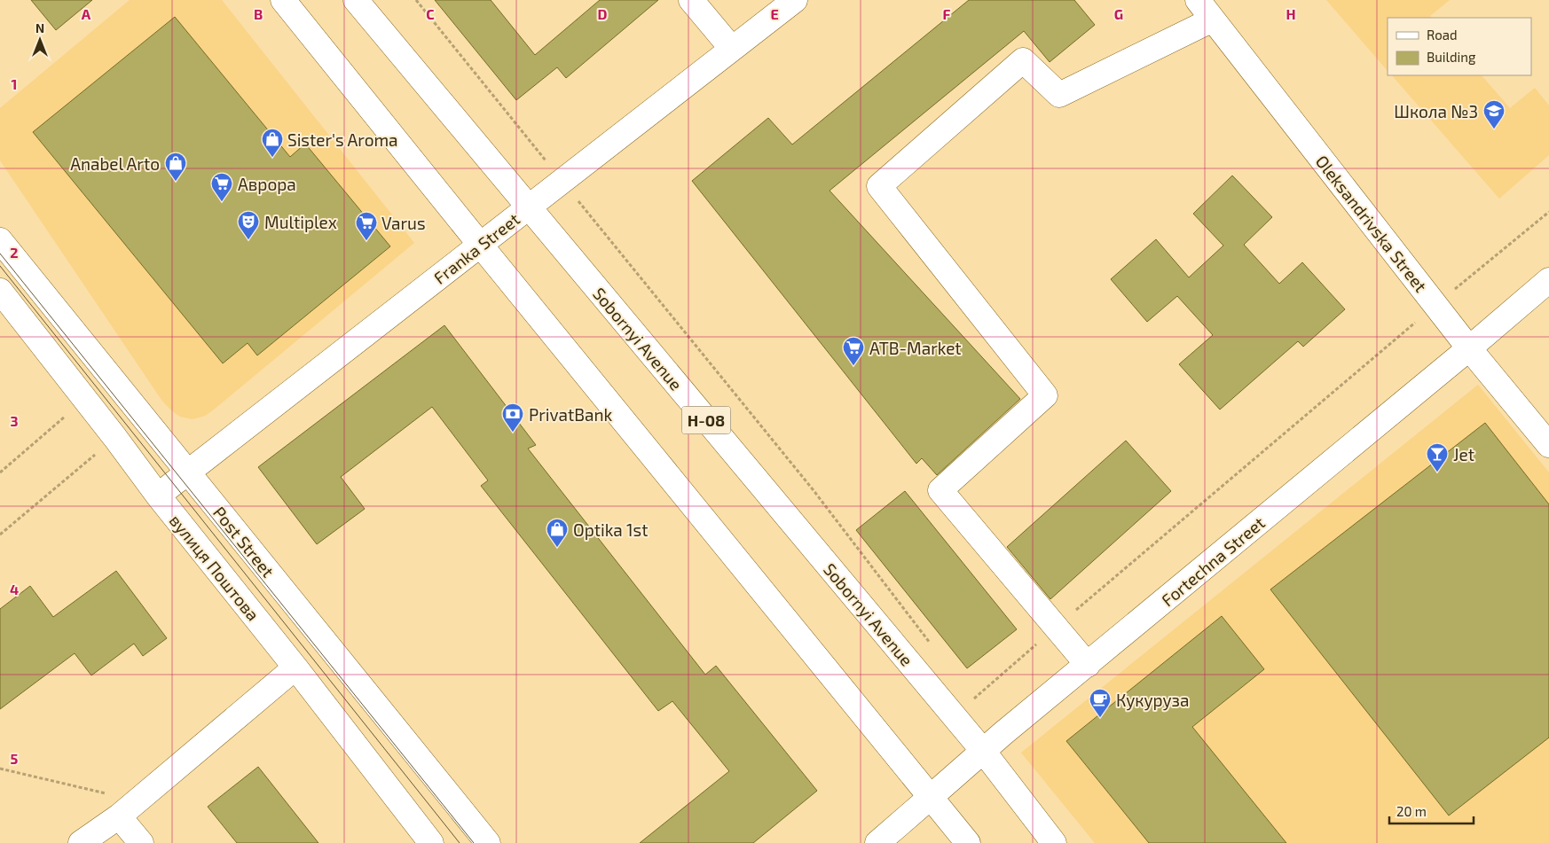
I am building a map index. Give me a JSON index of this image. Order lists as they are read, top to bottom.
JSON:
{
  "streets": {
    "street": [
      "Oleksandrivska Street",
      "Franka Street",
      "Sobornyi Avenue",
      "Н-08",
      "Post Street",
      "Fortechna Street",
      "вулиця Поштова"
    ]
  },
  "crossings": [
    ["Oleksandrivska Street", "Fortechna Street"],
    ["Franka Street", "Sobornyi Avenue"],
    ["Franka Street", "Post Street"],
    ["Franka Street", "вулиця Поштова"],
    ["Sobornyi Avenue", "Fortechna Street"]
  ],
  "places": {
    "school or university": ["Школа №3"],
    "shop": ["Sister's Aroma", "Anabel Arto", "Оptika 1st"],
    "supermarket": ["Аврора", "Varus", "ATB-Market"],
    "theatre": ["Multiplex"],
    "bank": ["PrivatBank"],
    "bar": ["Jet"],
    "cafe": ["Кукуруза"]
  },
  "legend": ["Road", "Building"],
  "scale_bar": "20 m",
  "north": "top",
  "grid": {
    "columns": [
      "A",
      "B",
      "C",
      "D",
      "E",
      "F",
      "G",
      "H"
    ],
    "rows": [
      "1",
      "2",
      "3",
      "4",
      "5"
    ]
  }
}
